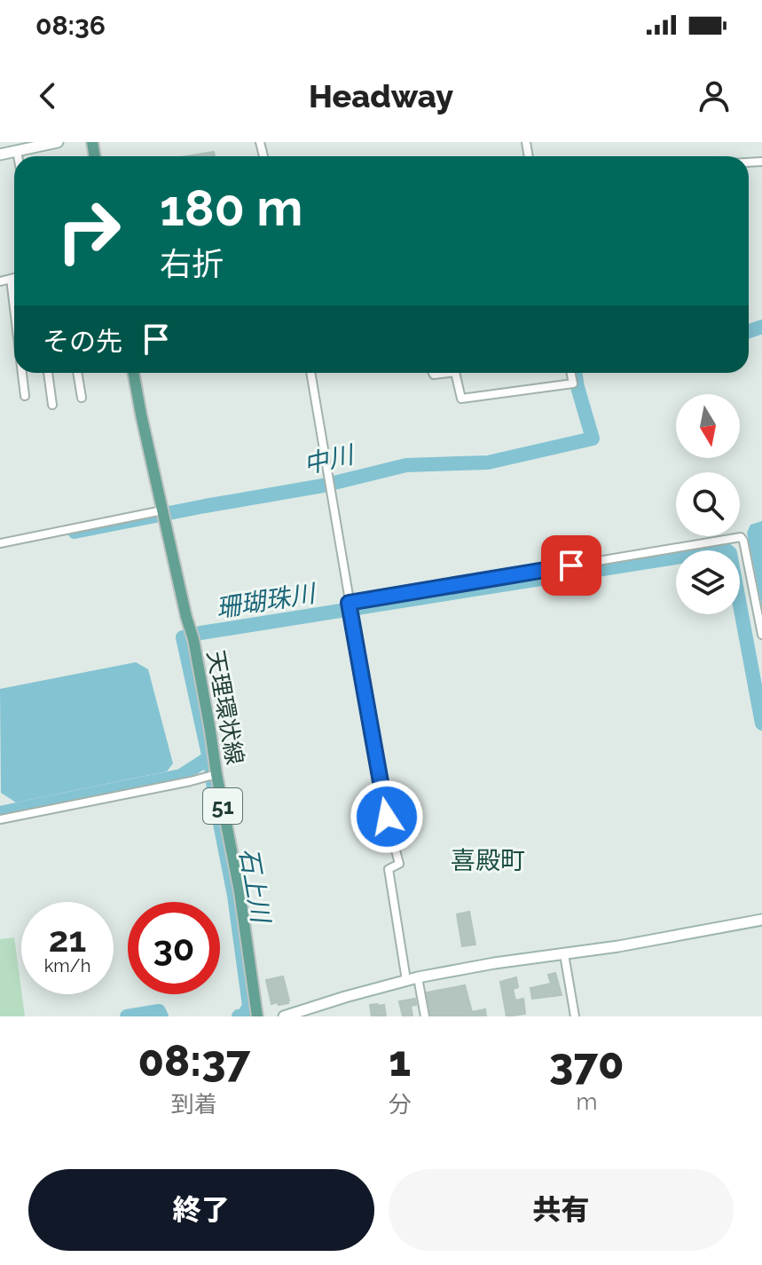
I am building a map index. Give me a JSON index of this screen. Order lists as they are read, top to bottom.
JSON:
{
  "streets": {
    "main road": ["天理環状線", "51"]
  },
  "districts": ["喜殿町"],
  "water": ["中川", "珊瑚珠川", "石上川"],
  "north": "bottom",
  "page": {
    "status": "08:36",
    "header": "Headway",
    "turn": ["180 m", "右折"],
    "then": "その先",
    "speed": "21 km/h",
    "limit": "30",
    "eta": [
      "08:37",
      "到着",
      "1",
      "分",
      "370",
      "m"
    ],
    "buttons": ["終了", "共有"]
  }
}
